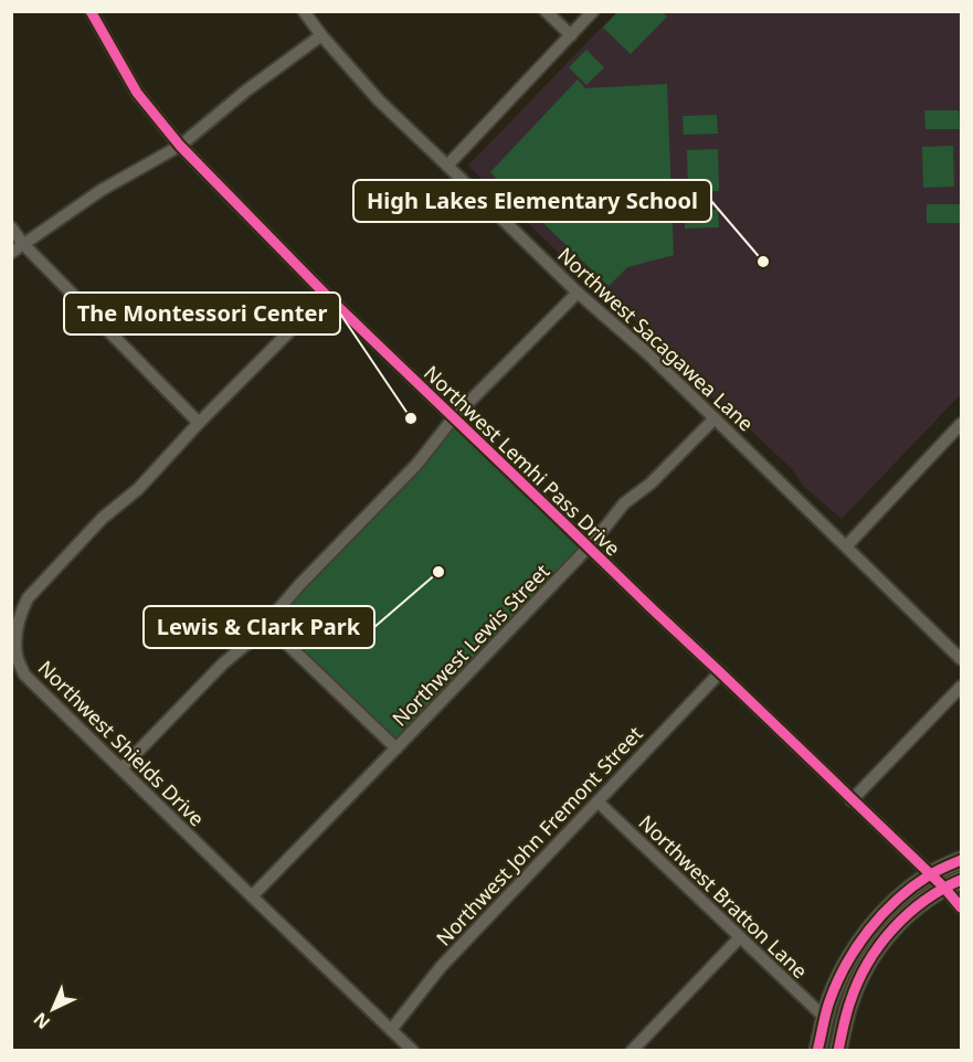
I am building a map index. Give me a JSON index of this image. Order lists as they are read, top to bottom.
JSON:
{
  "streets": {
    "street": [
      "Northwest Sacagawea Lane",
      "Northwest Lemhi Pass Drive",
      "Northwest Lewis Street",
      "Northwest Shields Drive",
      "Northwest John Fremont Street",
      "Northwest Bratton Lane"
    ]
  },
  "crossings": [
    ["Northwest Sacagawea Lane", "Northwest Lewis Street"],
    ["Northwest Lemhi Pass Drive", "Northwest Lewis Street"],
    ["Northwest Lemhi Pass Drive", "Northwest Shields Drive"],
    ["Northwest Lemhi Pass Drive", "Northwest John Fremont Street"],
    ["Northwest Lewis Street", "Northwest Shields Drive"],
    ["Northwest Shields Drive", "Northwest John Fremont Street"],
    ["Northwest John Fremont Street", "Northwest Bratton Lane"]
  ],
  "places": ["High Lakes Elementary School", "The Montessori Center", "Lewis & Clark Park"],
  "north": "bottom left"
}
